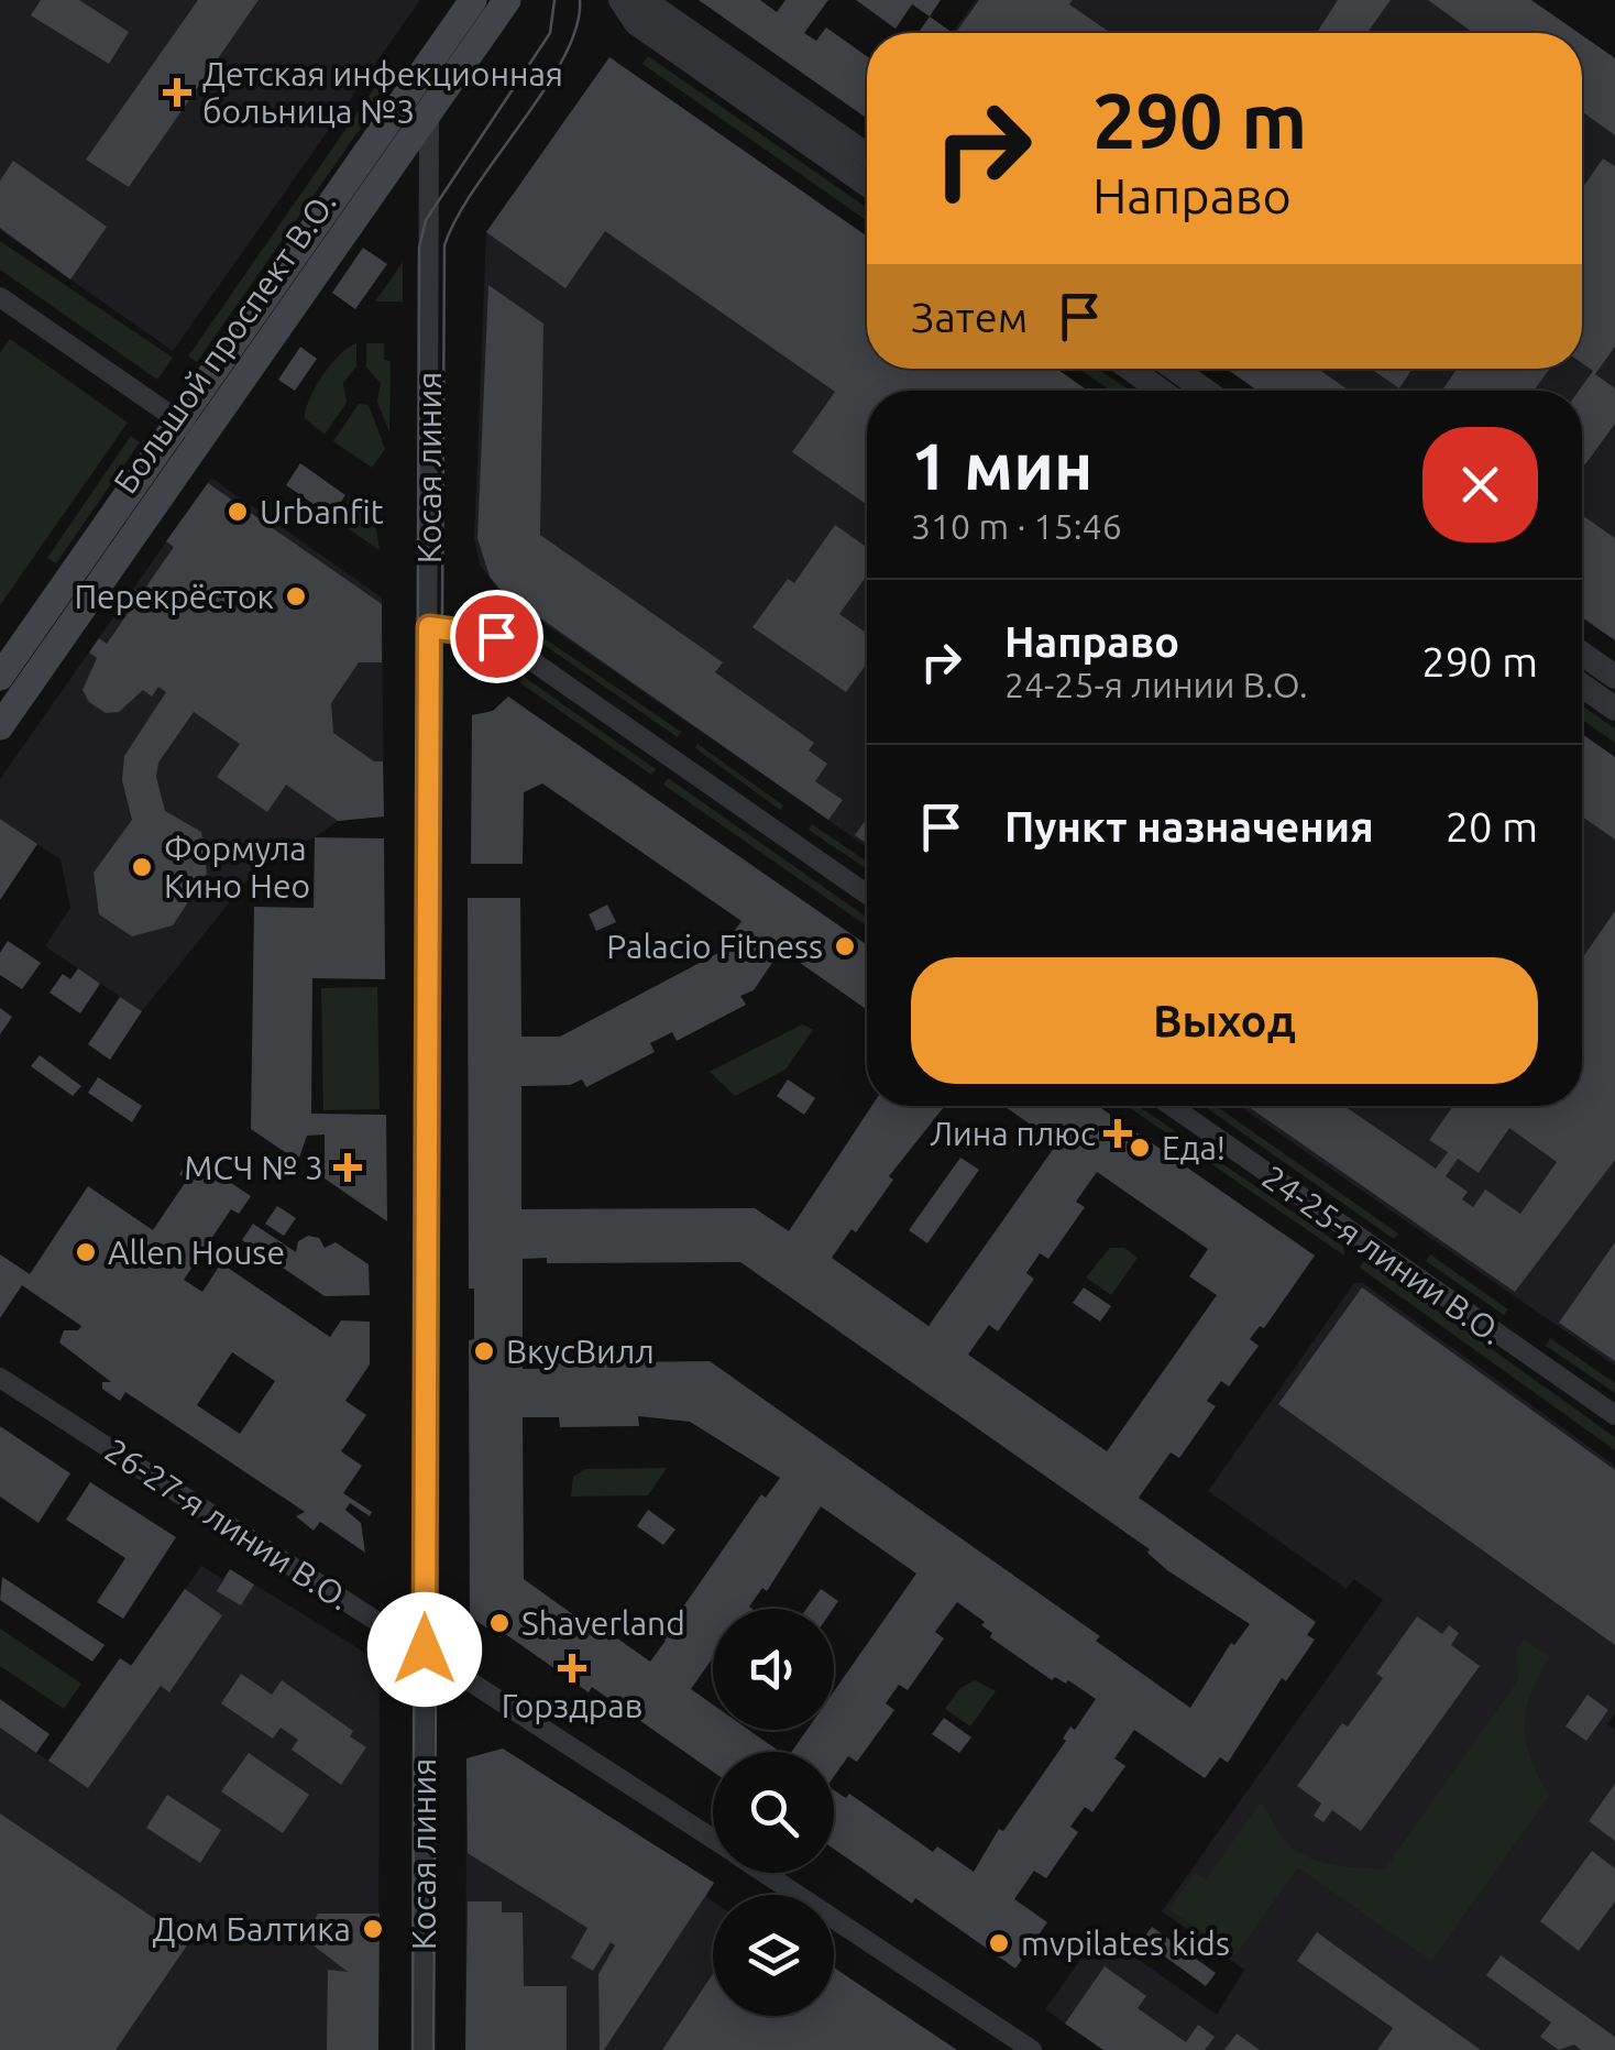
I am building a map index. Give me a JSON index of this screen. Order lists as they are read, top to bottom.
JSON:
{
  "streets": {
    "main road": ["Большой проспект В.О."],
    "street": ["Косая линия", "24-25-я линии В.О.", "26-27-я линии В.О."]
  },
  "crossings": [
    ["Большой проспект В.О.", "Косая линия"],
    ["Косая линия", "26-27-я линии В.О."]
  ],
  "places": {
    "health": [
      "Детская инфекционная больница №3",
      "Лина плюс",
      "МСЧ № 3",
      "Горздрав"
    ],
    "other": [
      "Urbanfit",
      "Перекрёсток",
      "Формула Кино Нео",
      "Palacio Fitness",
      "Еда!",
      "Allen House",
      "ВкусВилл",
      "Shaverland",
      "Дом Балтика",
      "mvpilates kids"
    ]
  },
  "page": {
    "turn": ["290 m", "Направо"],
    "then": "Затем",
    "heading": ["1 мин", "310 m · 15:46"],
    "list": [
      {
        "name": "Направо",
        "note": "24-25-я линии В.О.",
        "value": "290 m"
      },
      {
        "name": "Пункт назначения",
        "value": "20 m"
      }
    ],
    "buttons": "Выход"
  }
}
